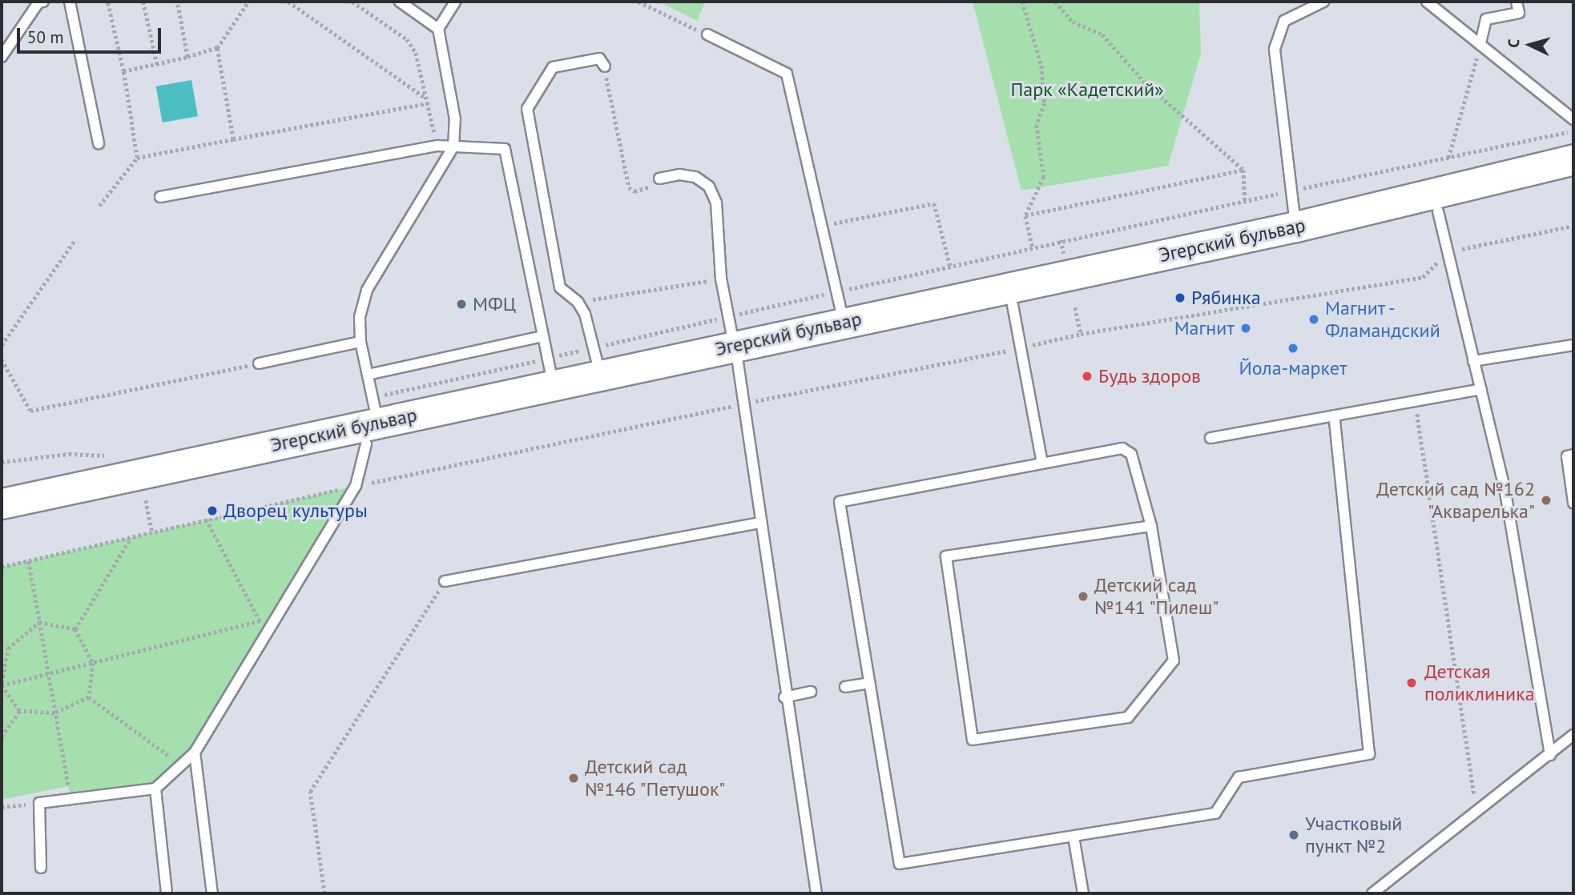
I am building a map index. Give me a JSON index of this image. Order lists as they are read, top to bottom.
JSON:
{
  "streets": {
    "main road": ["Эгерский бульвар"]
  },
  "parks": ["Парк «Кадетский»"],
  "places": [
    "Рябинка",
    "МФЦ",
    "Магнит - Фламандский",
    "Магнит",
    "Йола-маркет",
    "Будь здоров",
    "Детский сад №162 \"Акварелька\"",
    "Дворец культуры",
    "Детский сад №141 \"Пилеш\"",
    "Детская поликлиника",
    "Детский сад №146 \"Петушок\"",
    "Участковый пункт №2"
  ],
  "scale_bar": "50 m",
  "north": "left"
}
